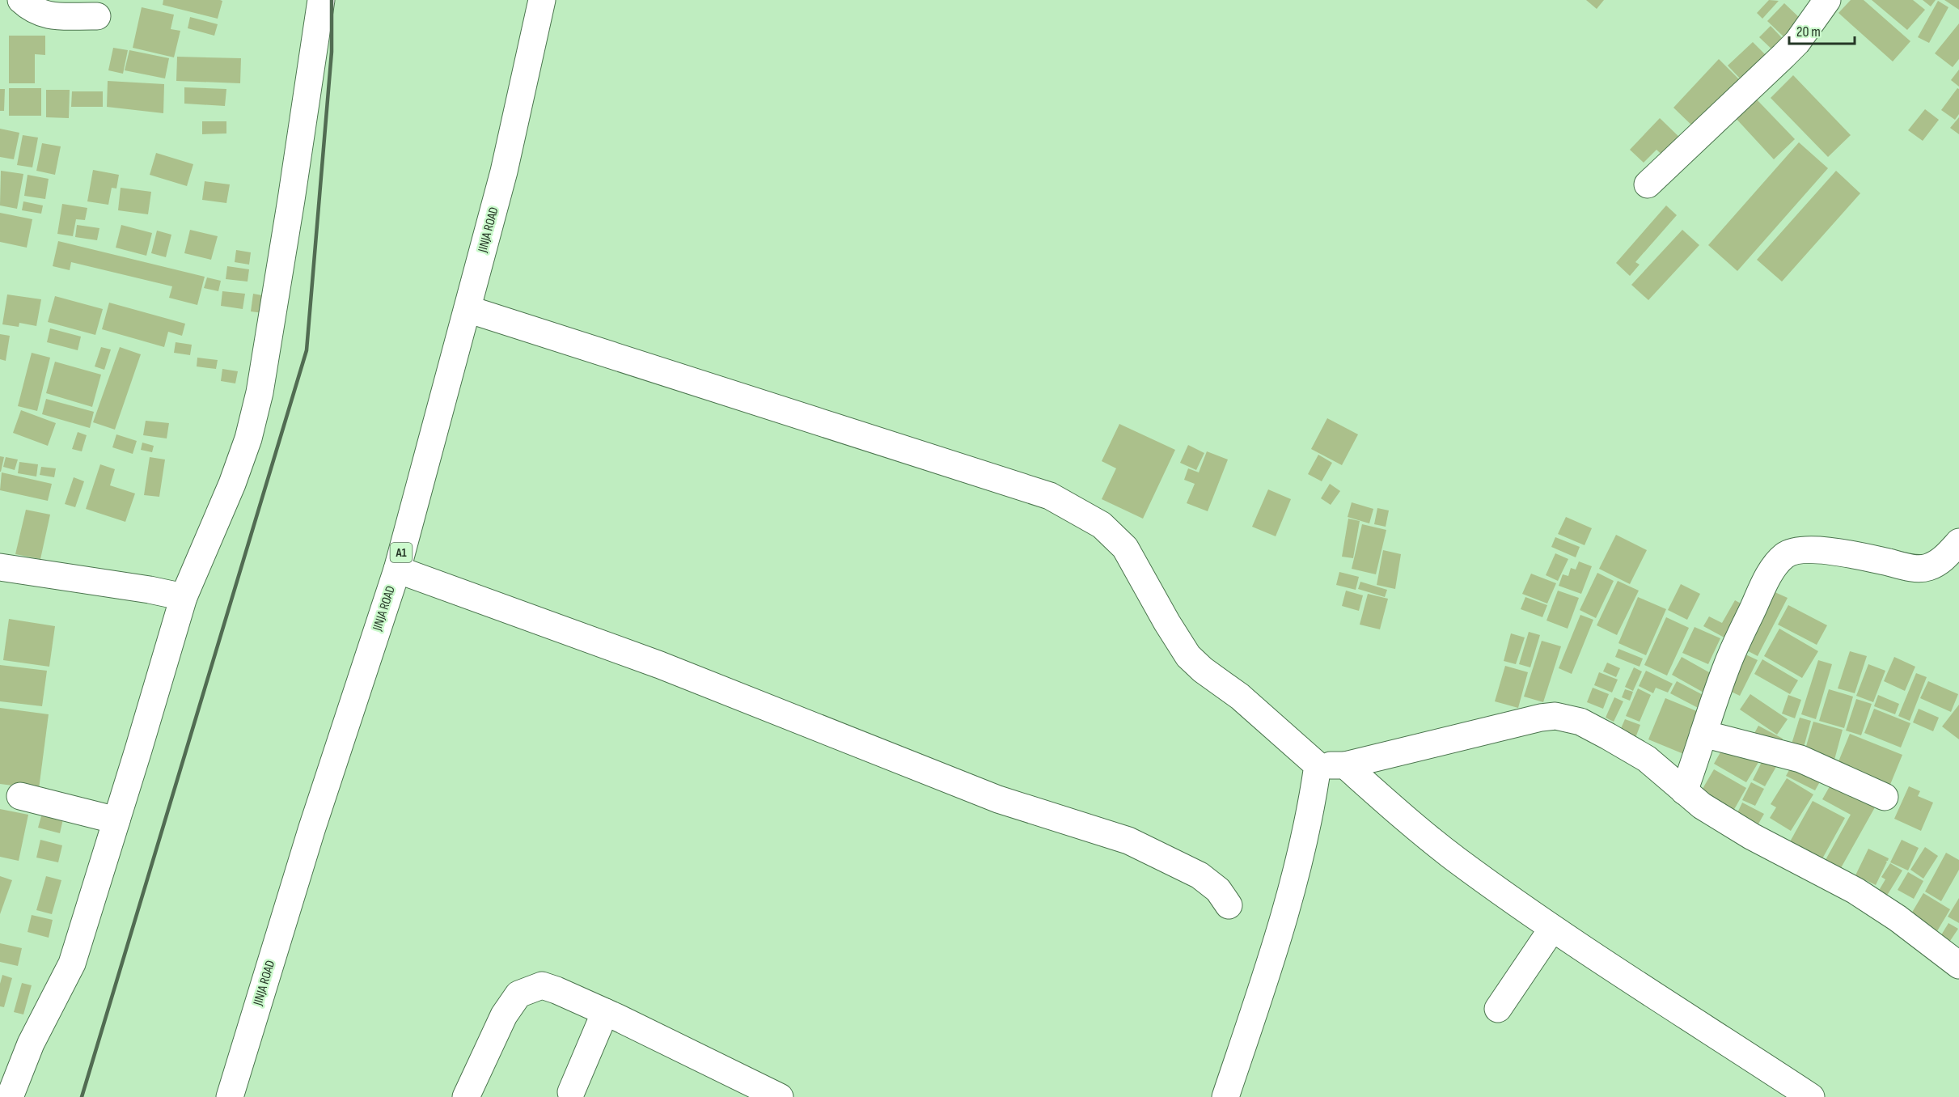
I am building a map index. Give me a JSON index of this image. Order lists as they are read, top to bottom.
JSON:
{
  "streets": {
    "main road": ["JINJA ROAD", "A1"]
  },
  "scale_bar": "20 m"
}
